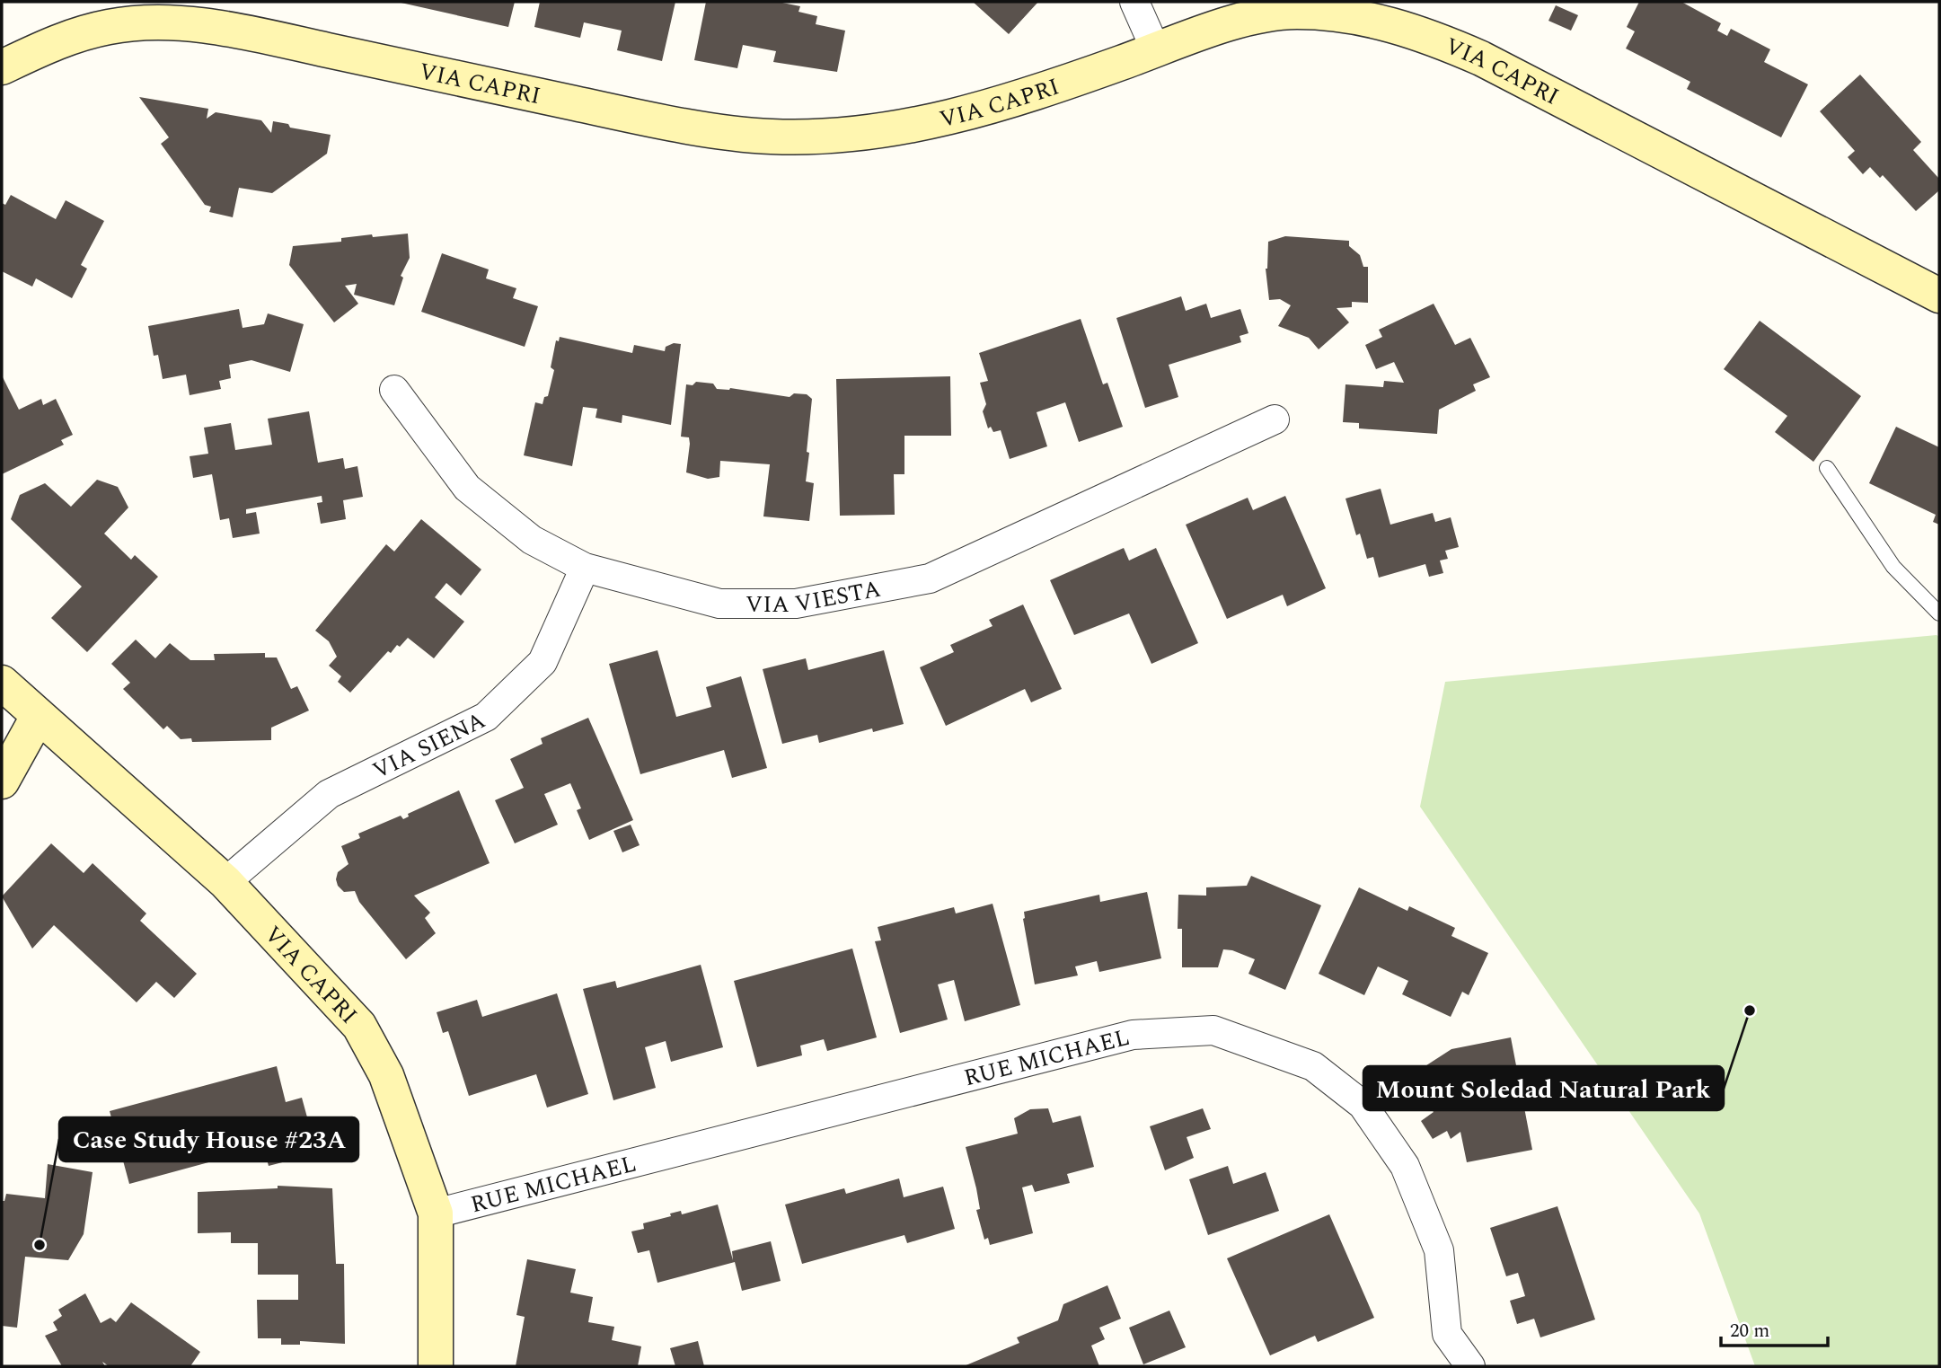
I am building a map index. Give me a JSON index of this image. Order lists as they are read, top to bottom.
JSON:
{
  "streets": {
    "street": [
      "VIA CAPRI",
      "VIA VIESTA",
      "VIA SIENA",
      "RUE MICHAEL"
    ]
  },
  "crossings": [
    ["VIA CAPRI", "VIA SIENA"],
    ["VIA CAPRI", "RUE MICHAEL"],
    ["VIA VIESTA", "VIA SIENA"]
  ],
  "places": ["Mount Soledad Natural Park", "Case Study House #23A"],
  "scale_bar": "20 m"
}
